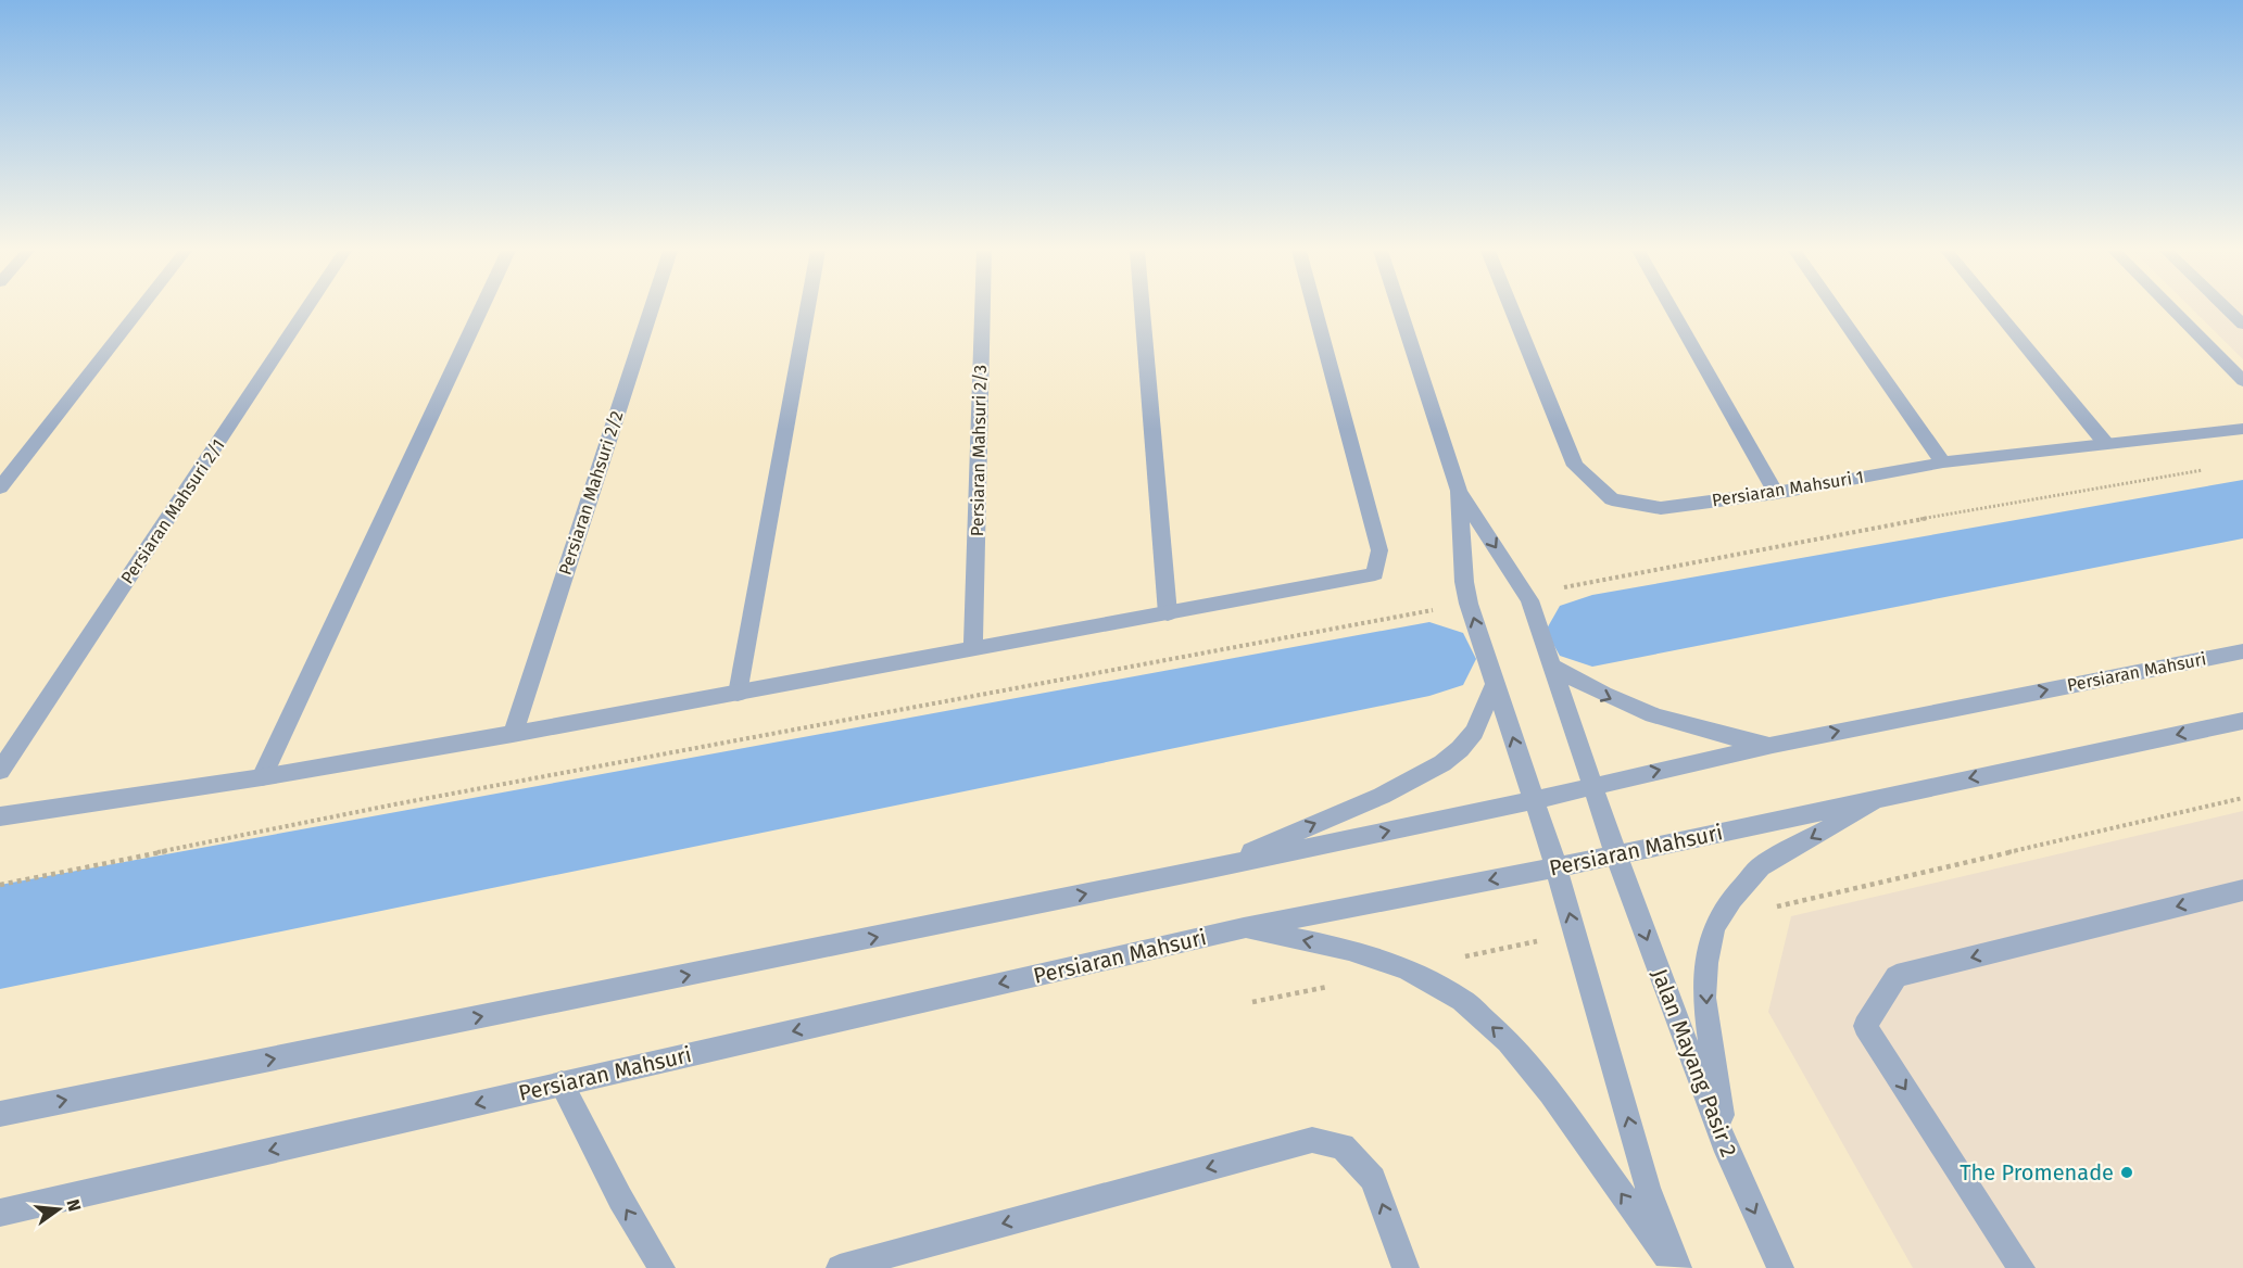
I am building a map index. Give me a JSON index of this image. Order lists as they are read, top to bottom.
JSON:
{
  "streets": {
    "street": [
      "Persiaran Mahsuri 2/3",
      "Persiaran Mahsuri 1",
      "Persiaran Mahsuri 2/2",
      "Persiaran Mahsuri 2/1",
      "Persiaran Mahsuri",
      "Jalan Mayang Pasir 2"
    ]
  },
  "crossings": [
    ["Persiaran Mahsuri", "Jalan Mayang Pasir 2"]
  ],
  "places": ["The Promenade"],
  "north": "right"
}
